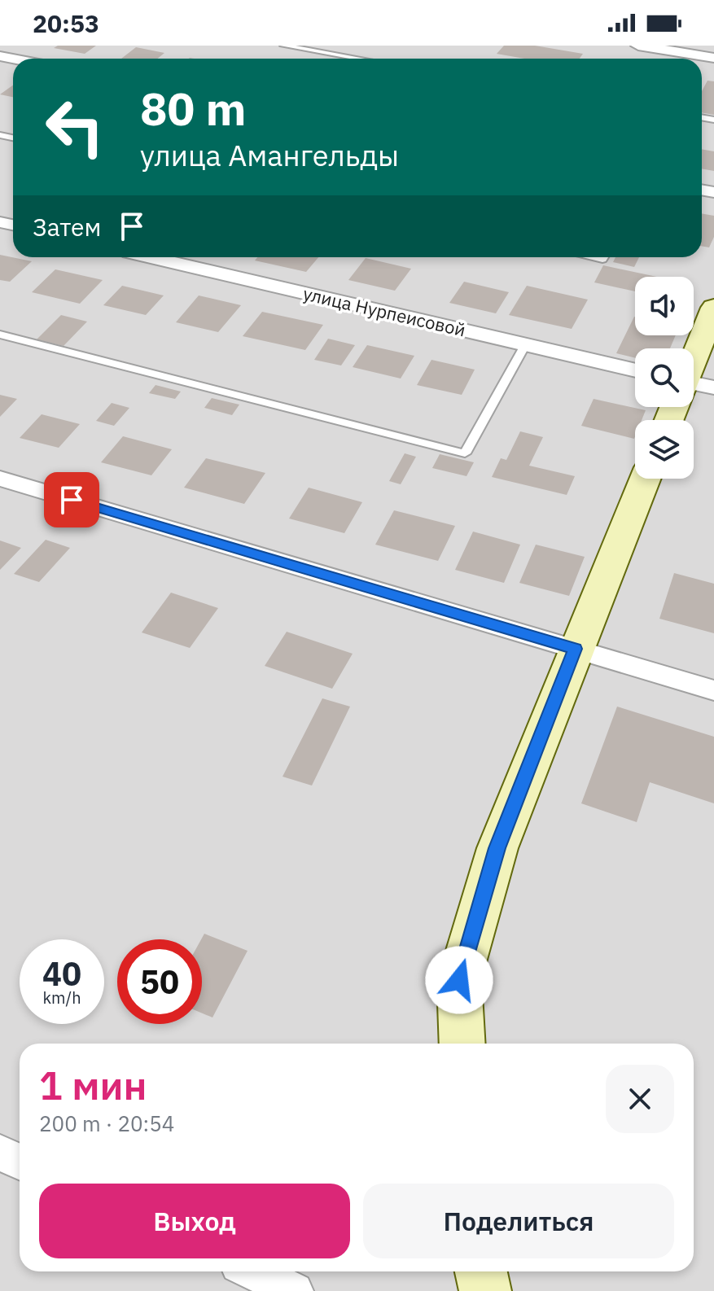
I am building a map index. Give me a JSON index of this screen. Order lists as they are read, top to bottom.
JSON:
{
  "streets": {
    "street": ["улица Нурпеисовой"]
  },
  "page": {
    "status": "20:53",
    "turn": ["80 m", "улица Амангельды"],
    "then": "Затем",
    "speed": "40 km/h",
    "limit": "50",
    "heading": ["1 мин", "200 m · 20:54"],
    "buttons": ["Выход", "Поделиться"]
  }
}
